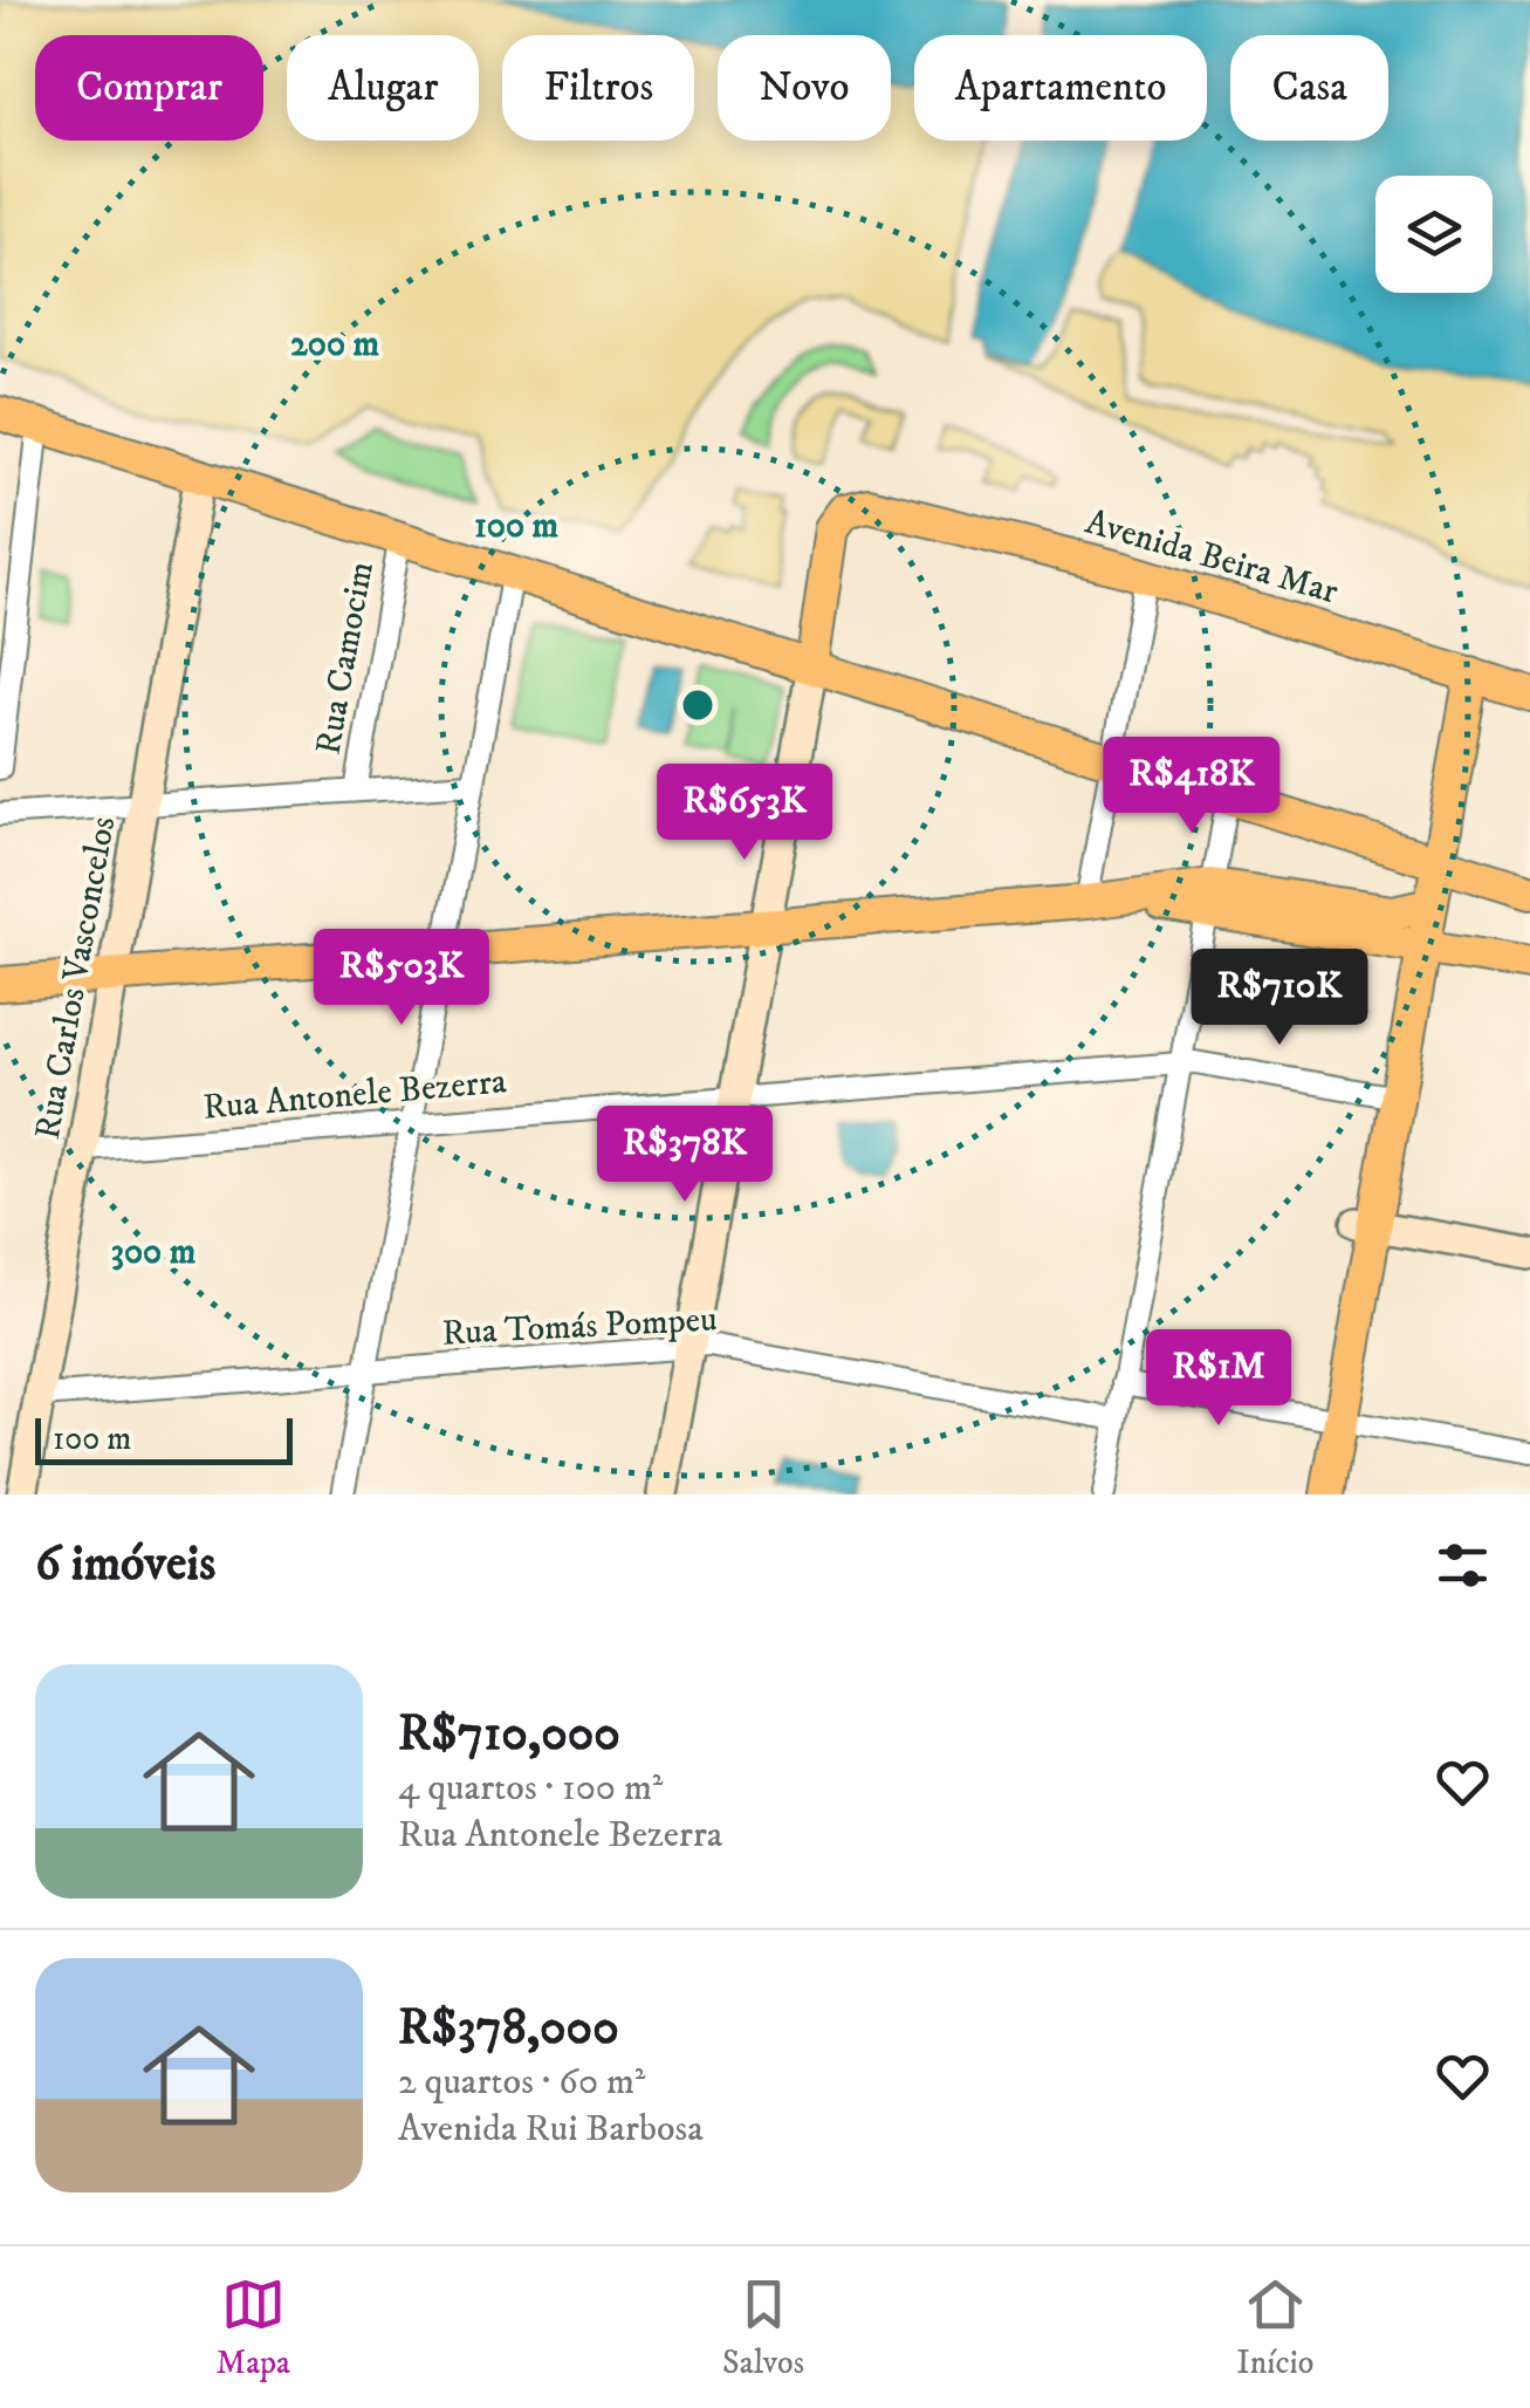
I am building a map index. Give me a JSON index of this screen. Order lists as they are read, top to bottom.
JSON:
{
  "streets": {
    "main road": ["Avenida Beira Mar", "Rua Carlos Vasconcelos"],
    "street": ["Rua Camocim", "Rua Antonele Bezerra", "Rua Tomás Pompeu"]
  },
  "crossings": [
    ["Rua Carlos Vasconcelos", "Rua Antonele Bezerra"],
    ["Rua Carlos Vasconcelos", "Rua Tomás Pompeu"]
  ],
  "scale_bar": "100 m",
  "page": {
    "chip": [
      "Comprar",
      "Alugar",
      "Filtros",
      "Novo",
      "Apartamento",
      "Casa"
    ],
    "price": [
      "R$418K",
      "R$653K",
      "R$503K",
      "R$710K",
      "R$378K",
      "R$1M"
    ],
    "scale": "100 m",
    "heading": "6 imóveis",
    "list": [
      {
        "name": "R$710,000",
        "note": "4 quartos · 100 m² · Rua Antonele Bezerra"
      },
      {
        "name": "R$378,000",
        "note": "2 quartos · 60 m² · Avenida Rui Barbosa"
      }
    ],
    "tabs": ["Mapa", "Salvos", "Início"]
  },
  "rings": ["200 m", "100 m", "300 m"]
}
